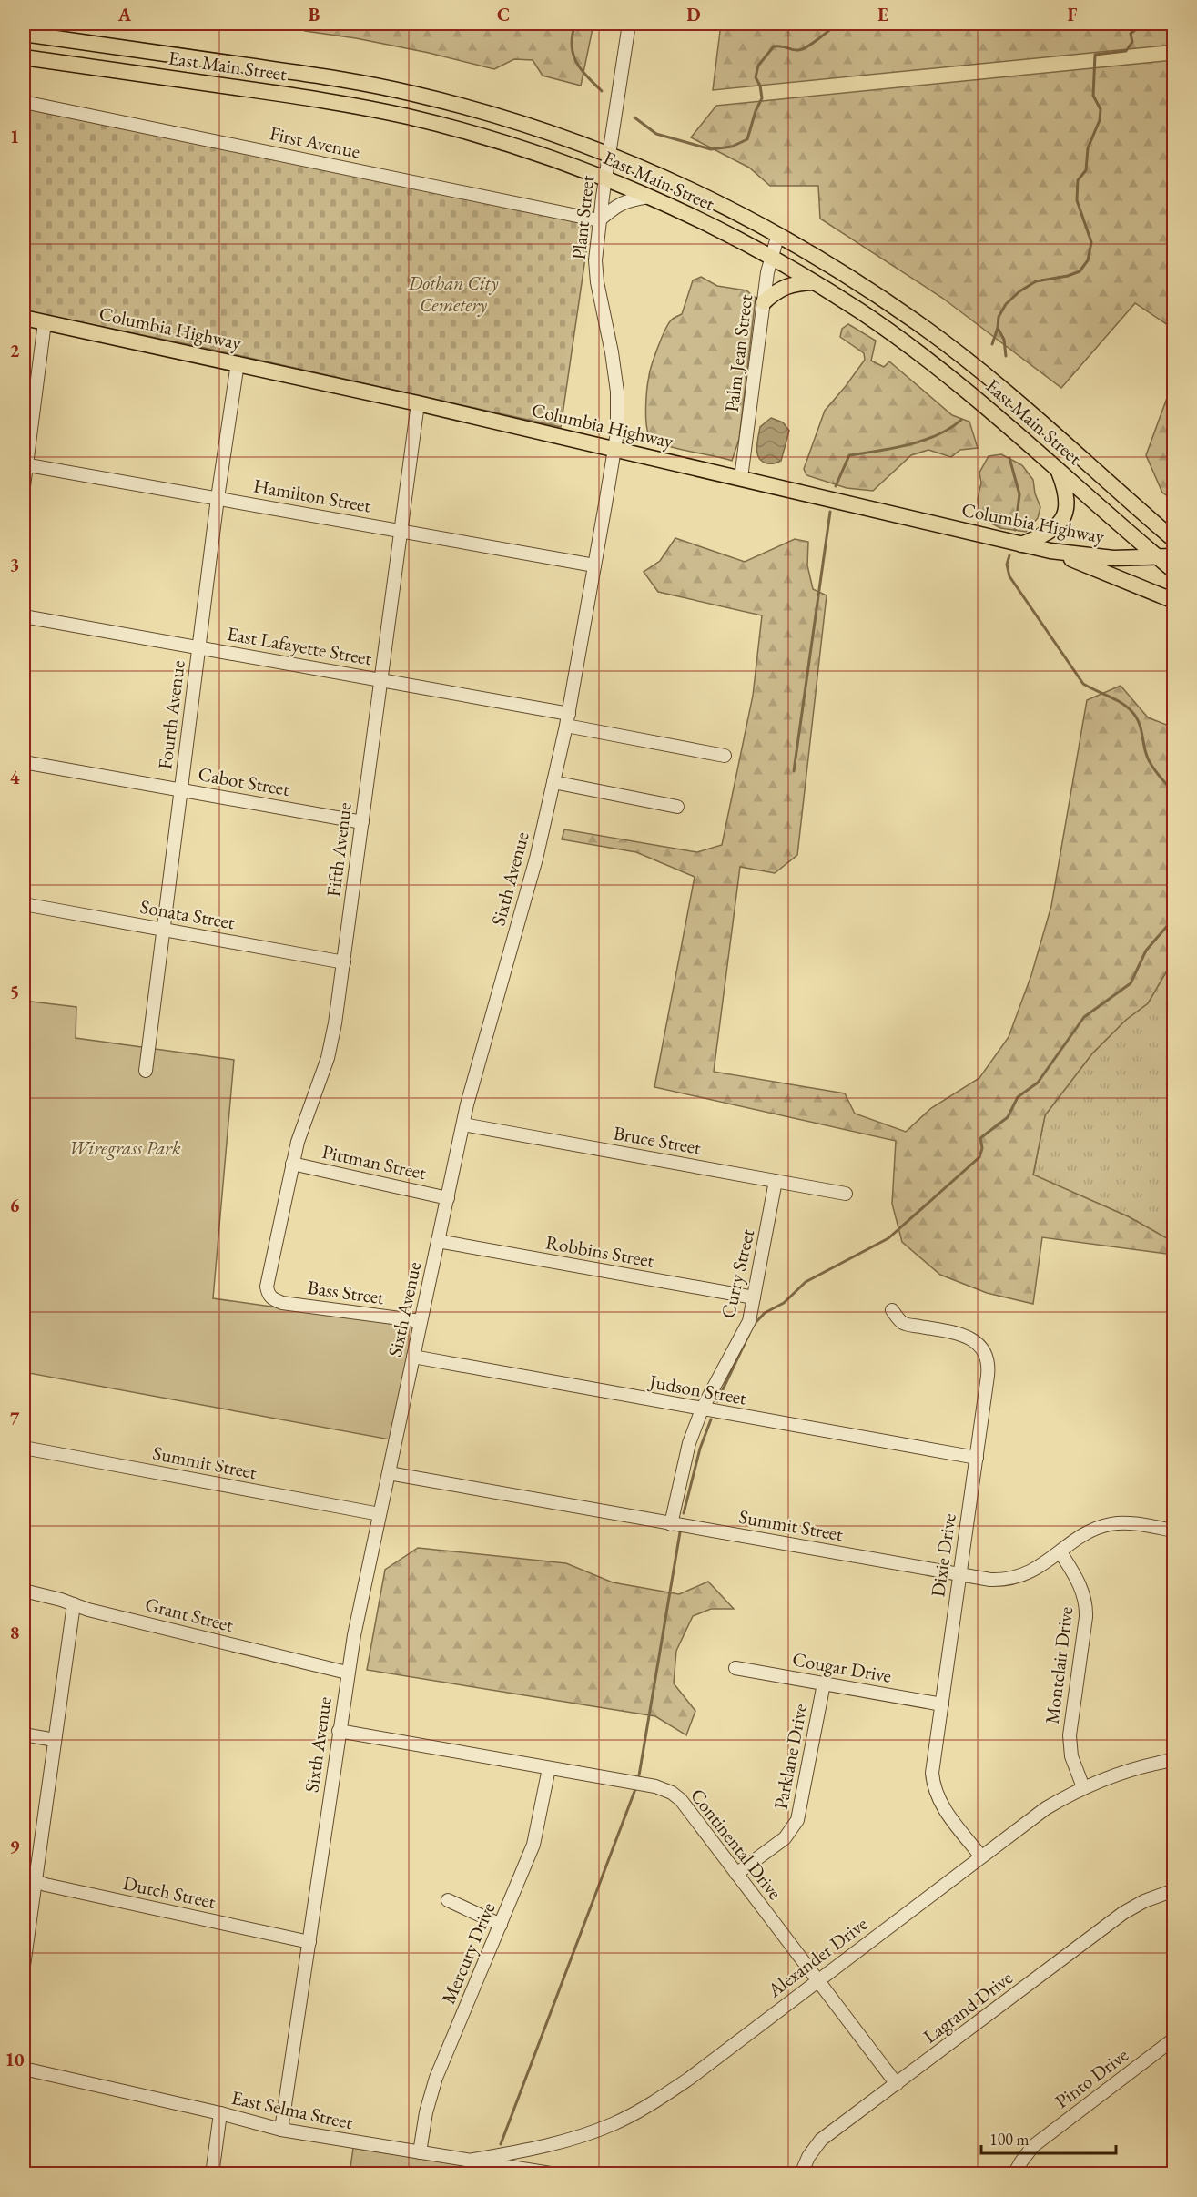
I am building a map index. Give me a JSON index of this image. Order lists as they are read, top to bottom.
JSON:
{
  "streets": {
    "main road": ["East Main Street", "Columbia Highway"],
    "street": [
      "First Avenue",
      "Plant Street",
      "Palm Jean Street",
      "Hamilton Street",
      "East Lafayette Street",
      "Fourth Avenue",
      "Cabot Street",
      "Fifth Avenue",
      "Sixth Avenue",
      "Sonata Street",
      "Bruce Street",
      "Pittman Street",
      "Robbins Street",
      "Curry Street",
      "Bass Street",
      "Judson Street",
      "Summit Street",
      "Dixie Drive",
      "Grant Street",
      "Montclair Drive",
      "Cougar Drive",
      "Parklane Drive",
      "Continental Drive",
      "Dutch Street",
      "Mercury Drive",
      "Alexander Drive",
      "Lagrand Drive",
      "Pinto Drive",
      "East Selma Street"
    ]
  },
  "crossings": [
    ["East Main Street", "Plant Street"],
    ["East Main Street", "Columbia Highway"],
    ["East Main Street", "Palm Jean Street"],
    ["First Avenue", "Plant Street"],
    ["Plant Street", "Columbia Highway"],
    ["Plant Street", "Sixth Avenue"],
    ["Columbia Highway", "Palm Jean Street"],
    ["Columbia Highway", "Fourth Avenue"],
    ["Columbia Highway", "Fifth Avenue"],
    ["Hamilton Street", "Fourth Avenue"],
    ["Hamilton Street", "Fifth Avenue"],
    ["Hamilton Street", "Sixth Avenue"],
    ["East Lafayette Street", "Fourth Avenue"],
    ["East Lafayette Street", "Fifth Avenue"],
    ["East Lafayette Street", "Sixth Avenue"],
    ["Fourth Avenue", "Cabot Street"],
    ["Fourth Avenue", "Sonata Street"],
    ["Cabot Street", "Fifth Avenue"],
    ["Fifth Avenue", "Sonata Street"],
    ["Fifth Avenue", "Pittman Street"],
    ["Fifth Avenue", "Bass Street"],
    ["Sixth Avenue", "Bruce Street"],
    ["Sixth Avenue", "Pittman Street"],
    ["Sixth Avenue", "Robbins Street"],
    ["Sixth Avenue", "Bass Street"],
    ["Sixth Avenue", "Judson Street"],
    ["Sixth Avenue", "Summit Street"],
    ["Sixth Avenue", "Grant Street"],
    ["Sixth Avenue", "Continental Drive"],
    ["Sixth Avenue", "Dutch Street"],
    ["Sixth Avenue", "East Selma Street"],
    ["Bruce Street", "Curry Street"],
    ["Robbins Street", "Curry Street"],
    ["Curry Street", "Judson Street"],
    ["Curry Street", "Summit Street"],
    ["Judson Street", "Dixie Drive"],
    ["Summit Street", "Dixie Drive"],
    ["Summit Street", "Montclair Drive"],
    ["Dixie Drive", "Cougar Drive"],
    ["Dixie Drive", "Alexander Drive"],
    ["Montclair Drive", "Alexander Drive"],
    ["Cougar Drive", "Parklane Drive"],
    ["Parklane Drive", "Continental Drive"],
    ["Continental Drive", "Mercury Drive"],
    ["Continental Drive", "Alexander Drive"],
    ["Continental Drive", "Lagrand Drive"],
    ["Mercury Drive", "East Selma Street"],
    ["Alexander Drive", "East Selma Street"]
  ],
  "parks": ["Dothan City Cemetery", "Wiregrass Park"],
  "scale_bar": "100 m",
  "grid": {
    "columns": [
      "A",
      "B",
      "C",
      "D",
      "E",
      "F"
    ],
    "rows": [
      "1",
      "2",
      "3",
      "4",
      "5",
      "6",
      "7",
      "8",
      "9",
      "10"
    ]
  }
}
